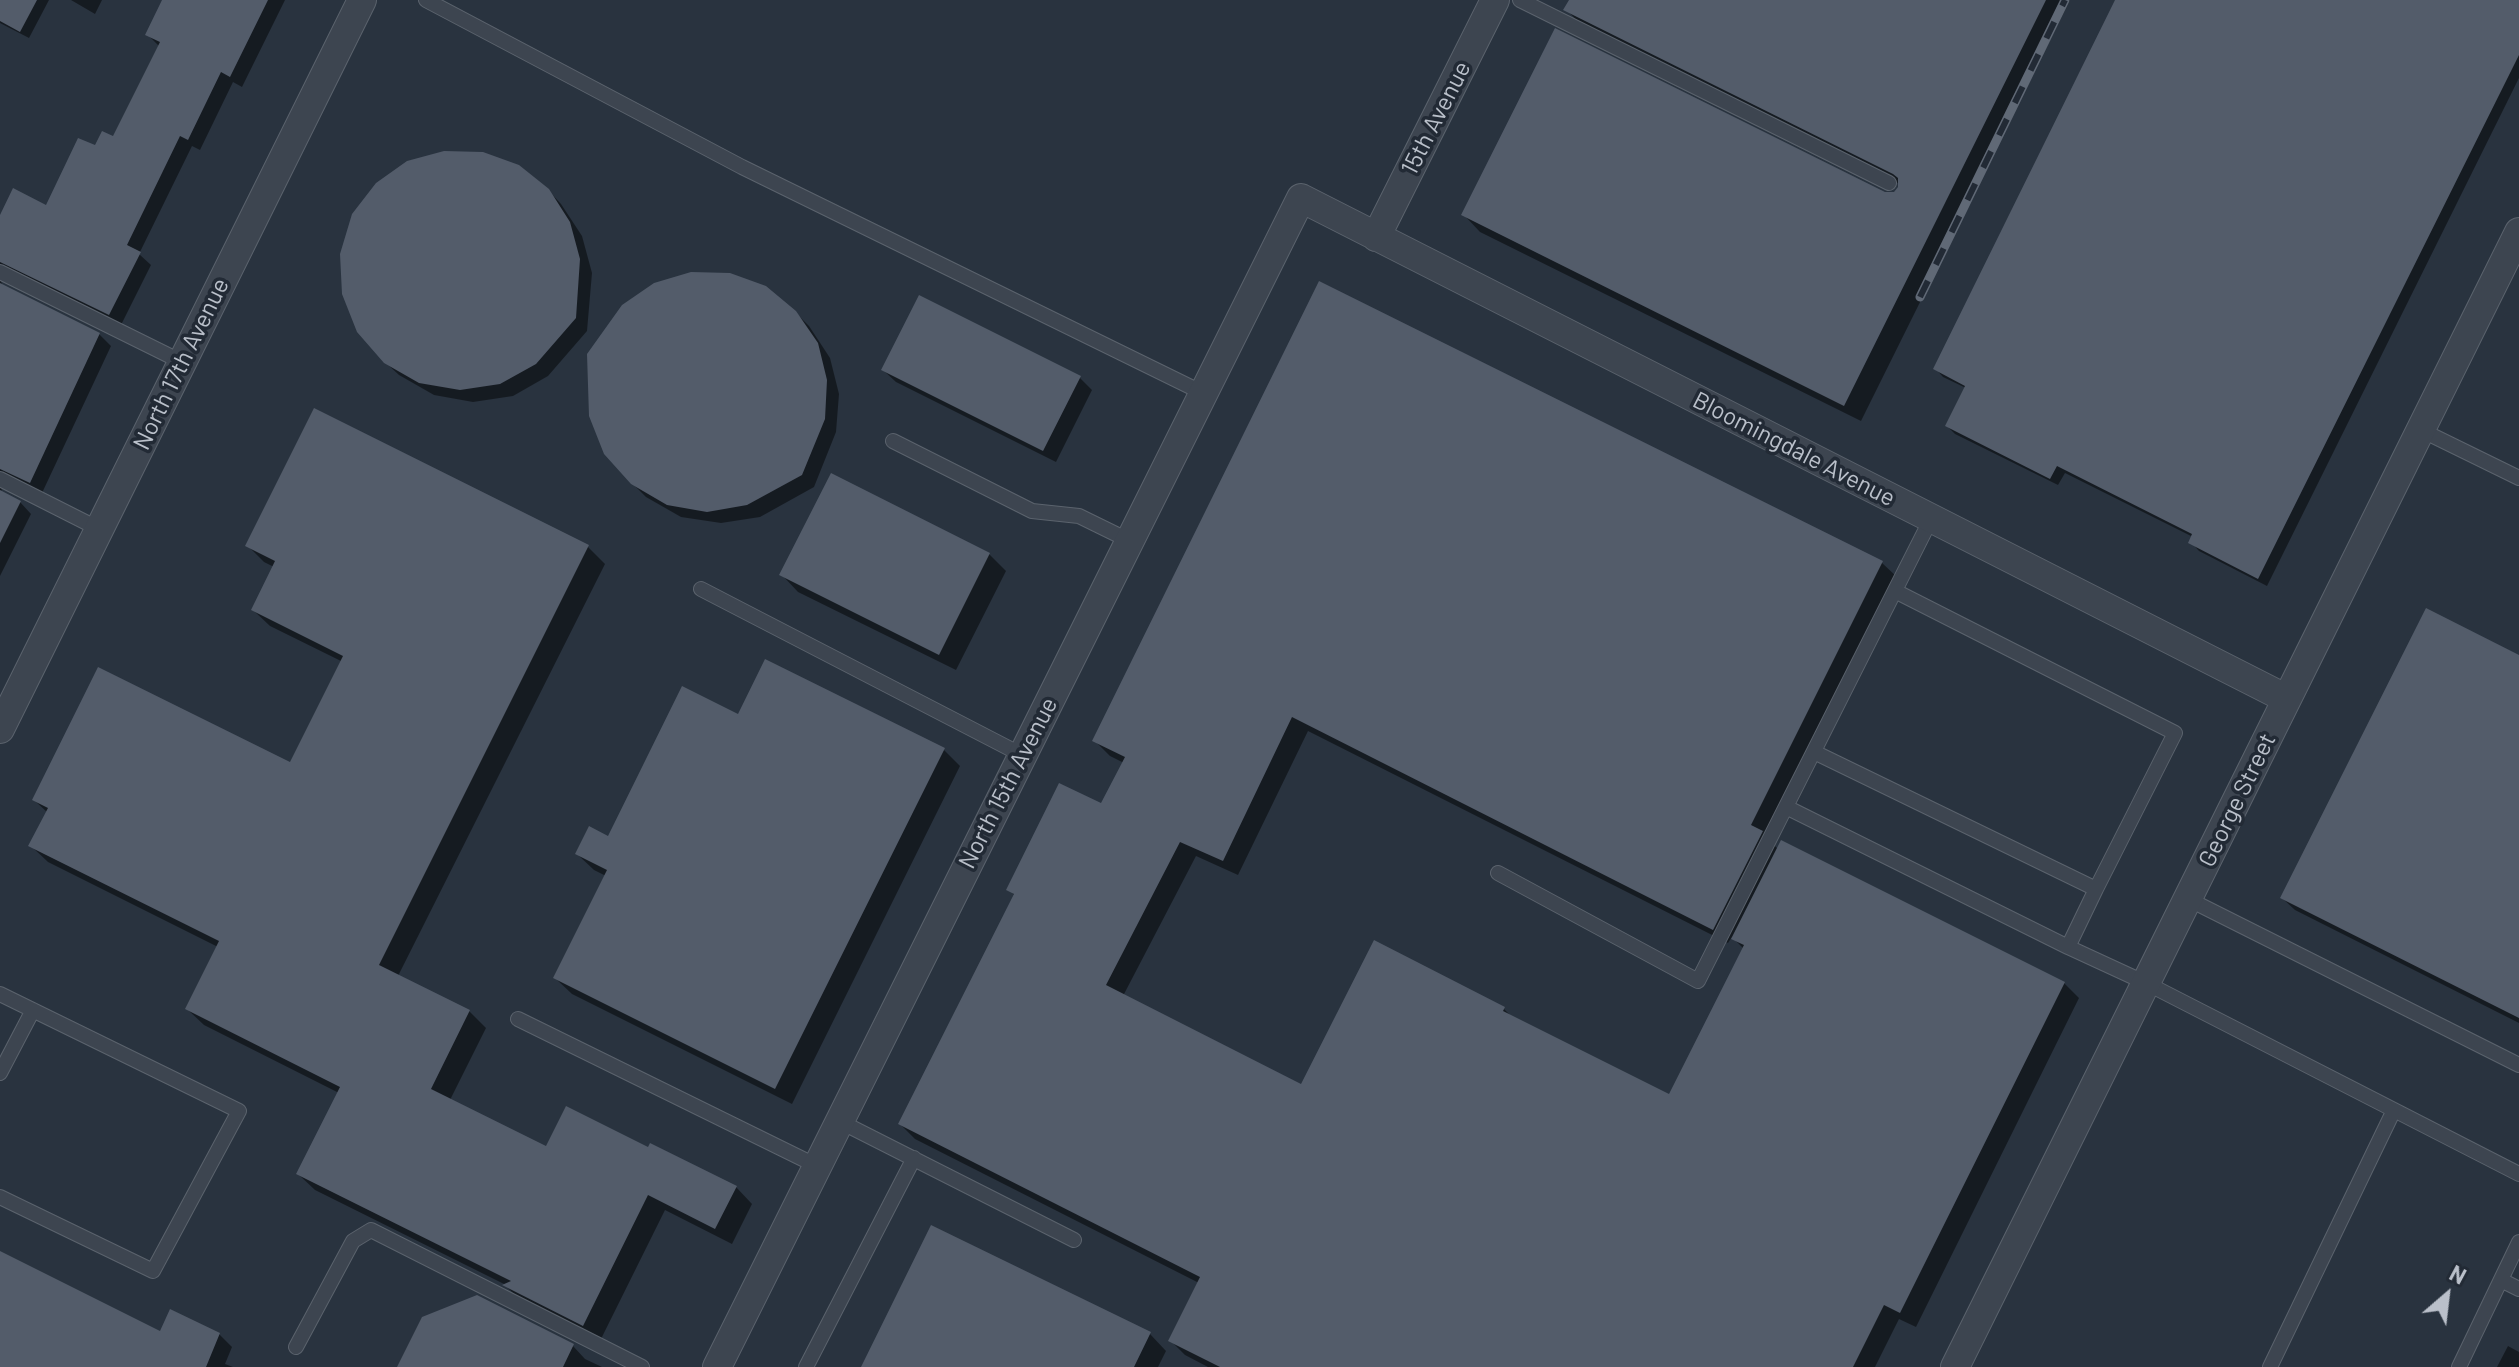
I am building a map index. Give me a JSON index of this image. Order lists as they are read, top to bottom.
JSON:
{
  "streets": {
    "street": [
      "15th Avenue",
      "North 17th Avenue",
      "Bloomingdale Avenue",
      "North 15th Avenue",
      "George Street"
    ]
  },
  "crossings": [
    ["15th Avenue", "Bloomingdale Avenue"],
    ["Bloomingdale Avenue", "North 15th Avenue"],
    ["Bloomingdale Avenue", "George Street"]
  ],
  "north": "top right"
}
